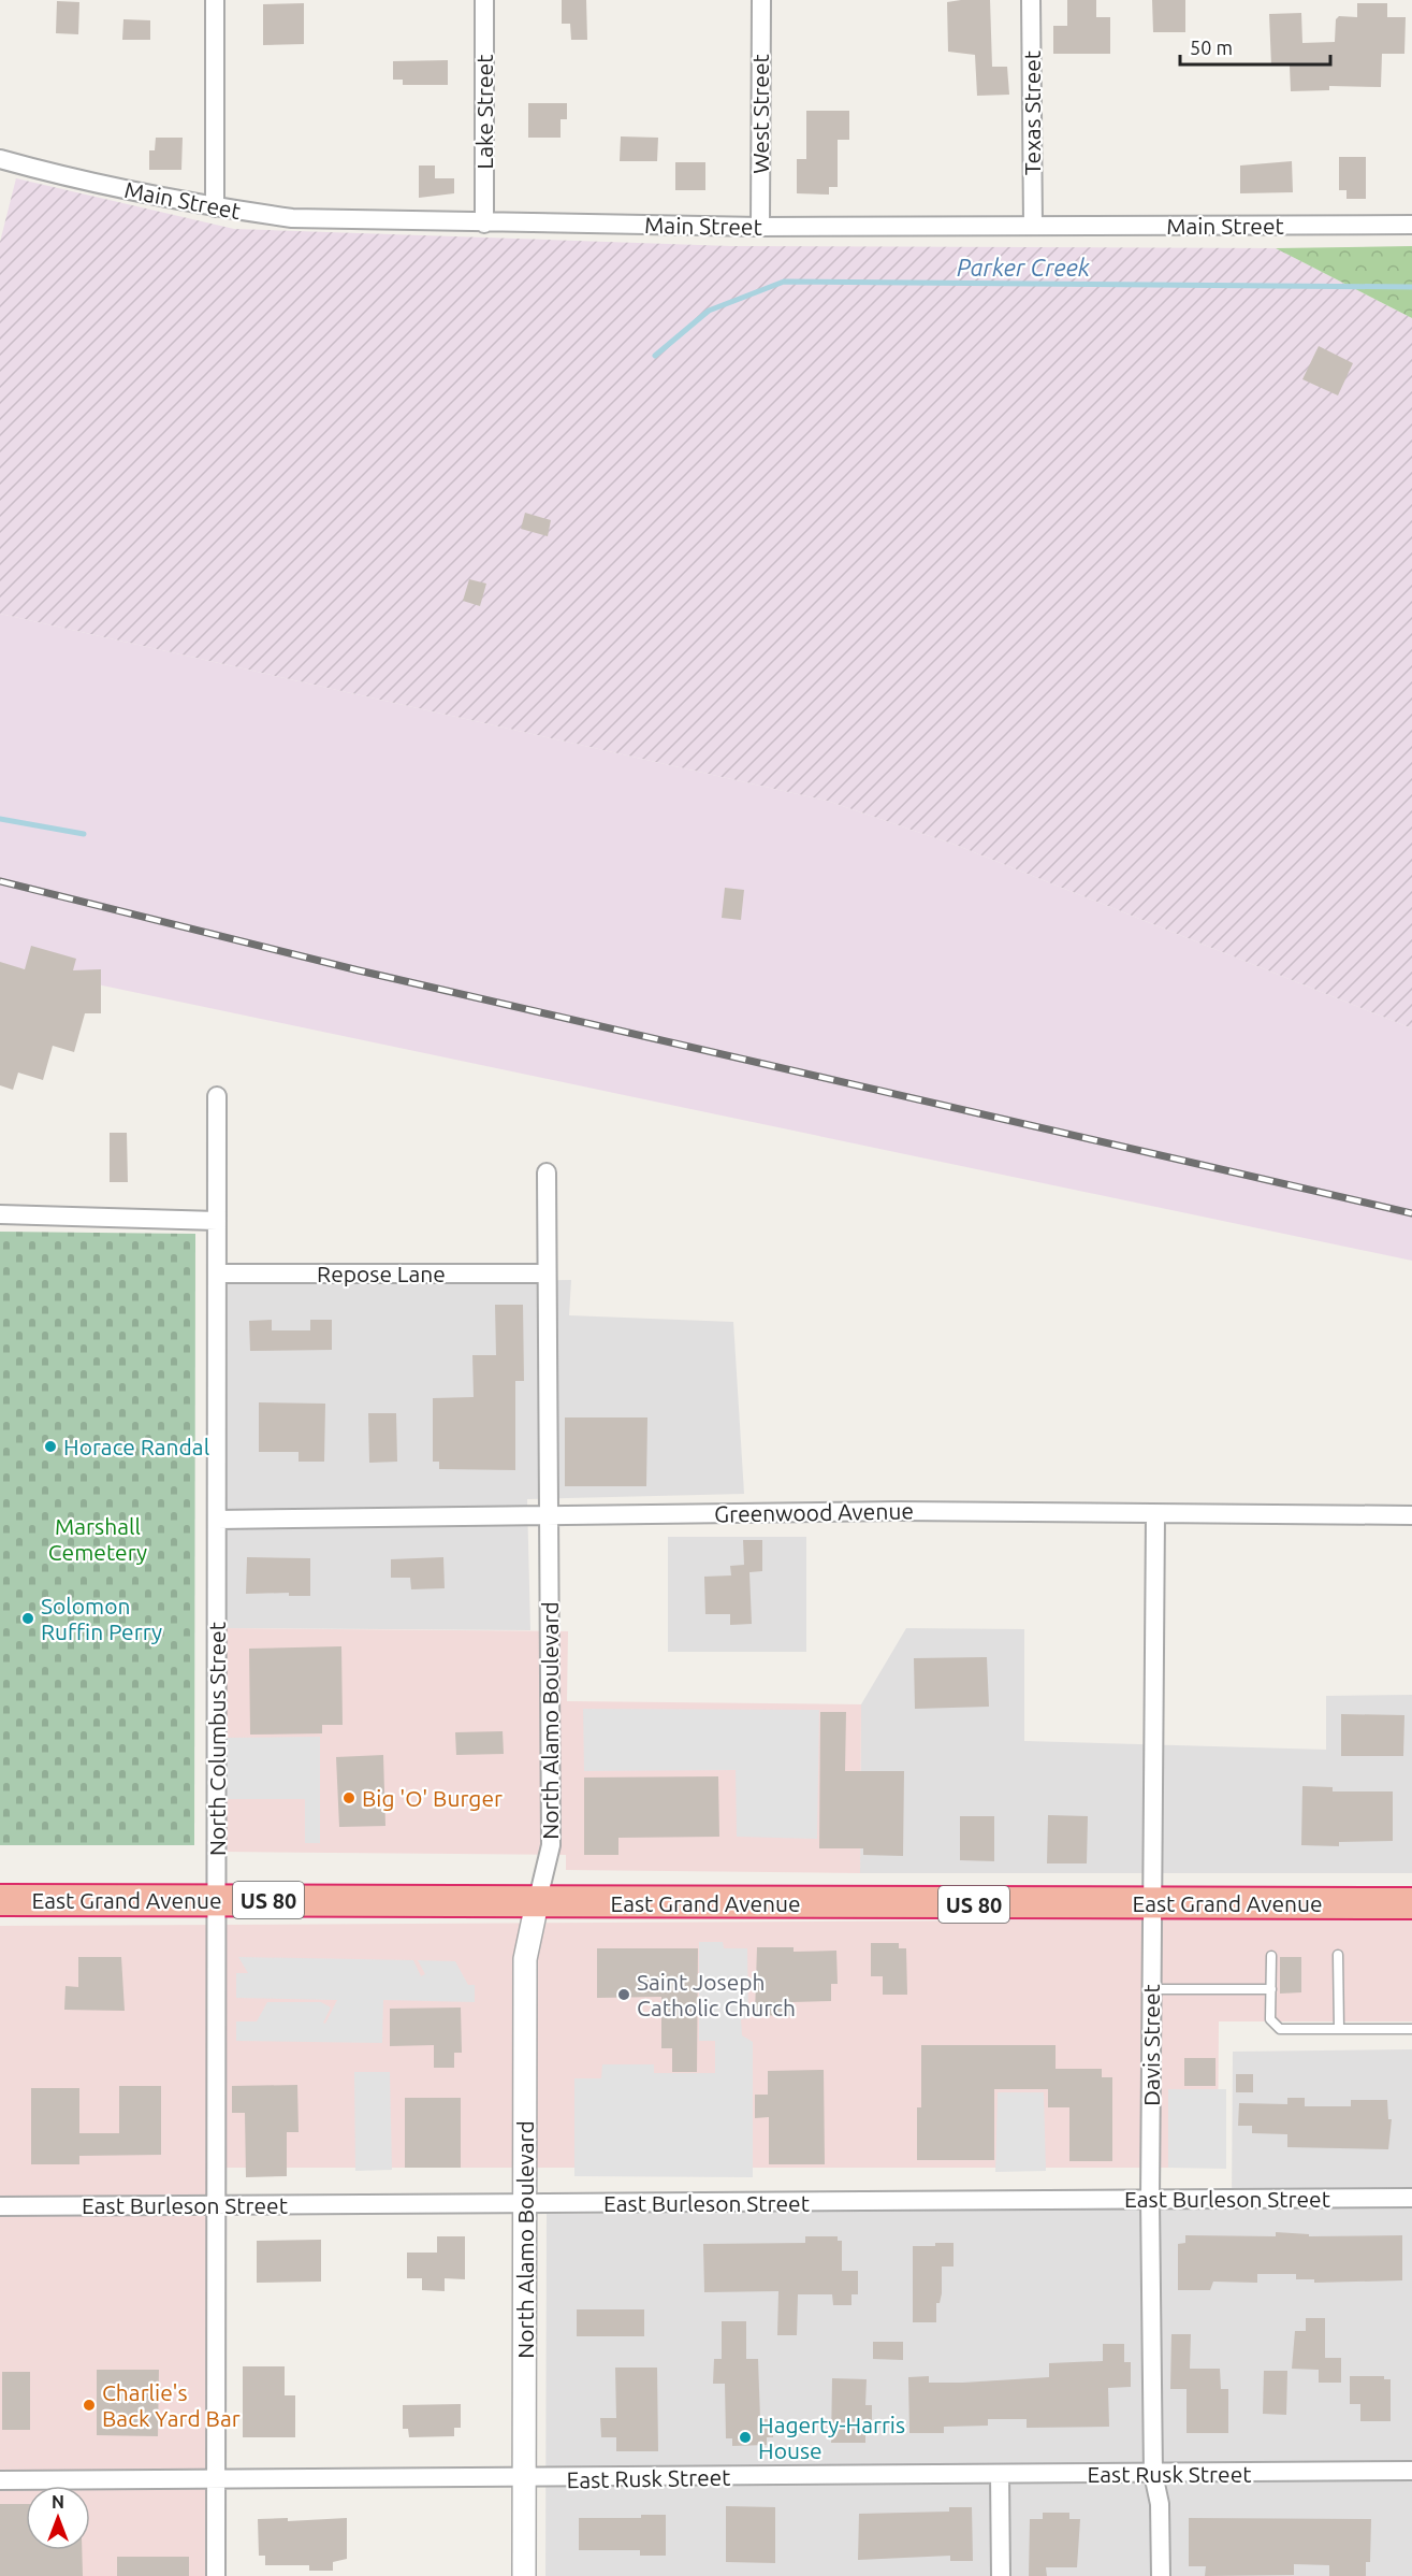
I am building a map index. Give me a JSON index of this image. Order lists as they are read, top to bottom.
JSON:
{
  "streets": {
    "highway": ["East Grand Avenue", "US 80"],
    "street": [
      "Lake Street",
      "Texas Street",
      "West Street",
      "Main Street",
      "Repose Lane",
      "Greenwood Avenue",
      "North Alamo Boulevard",
      "North Columbus Street",
      "Davis Street",
      "East Burleson Street",
      "East Rusk Street"
    ]
  },
  "crossings": [
    ["Lake Street", "Main Street"],
    ["Texas Street", "Main Street"],
    ["West Street", "Main Street"],
    ["Repose Lane", "North Alamo Boulevard"],
    ["Repose Lane", "North Columbus Street"],
    ["Greenwood Avenue", "North Alamo Boulevard"],
    ["Greenwood Avenue", "North Columbus Street"],
    ["Greenwood Avenue", "Davis Street"],
    ["North Alamo Boulevard", "East Grand Avenue"],
    ["North Alamo Boulevard", "East Burleson Street"],
    ["North Alamo Boulevard", "East Rusk Street"],
    ["North Columbus Street", "East Grand Avenue"],
    ["North Columbus Street", "East Burleson Street"],
    ["North Columbus Street", "East Rusk Street"],
    ["East Grand Avenue", "Davis Street"],
    ["Davis Street", "East Burleson Street"],
    ["Davis Street", "East Rusk Street"]
  ],
  "water": ["Parker Creek"],
  "parks": ["Marshall Cemetery"],
  "places": [
    "Horace Randal",
    "Solomon Ruffin Perry",
    "Big 'O' Burger",
    "Saint Joseph Catholic Church",
    "Charlie's Back Yard Bar",
    "Hagerty-Harris House"
  ],
  "scale_bar": "50 m",
  "north": "top"
}
